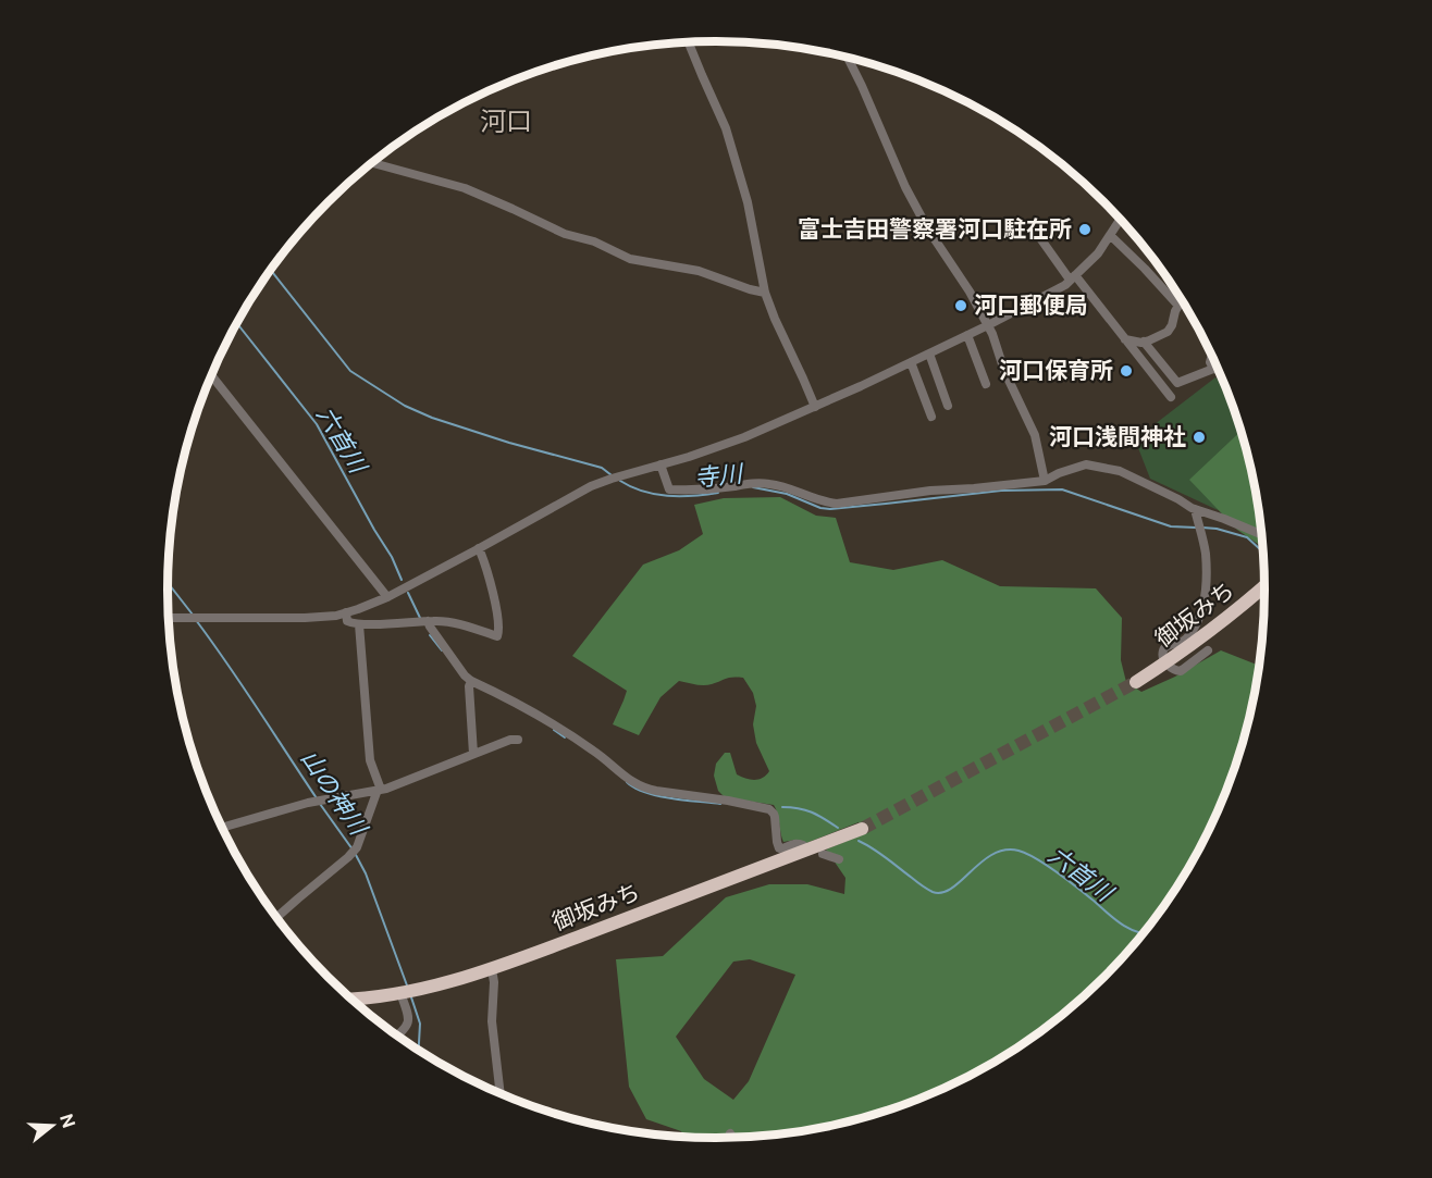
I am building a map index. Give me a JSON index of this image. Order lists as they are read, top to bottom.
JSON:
{
  "streets": {
    "highway": ["御坂みち"]
  },
  "districts": ["河口"],
  "water": ["六首川", "寺川", "山の神川"],
  "places": [
    "富士吉田警察署河口駐在所",
    "河口郵便局",
    "河口保育所",
    "河口浅間神社"
  ],
  "north": "right"
}
